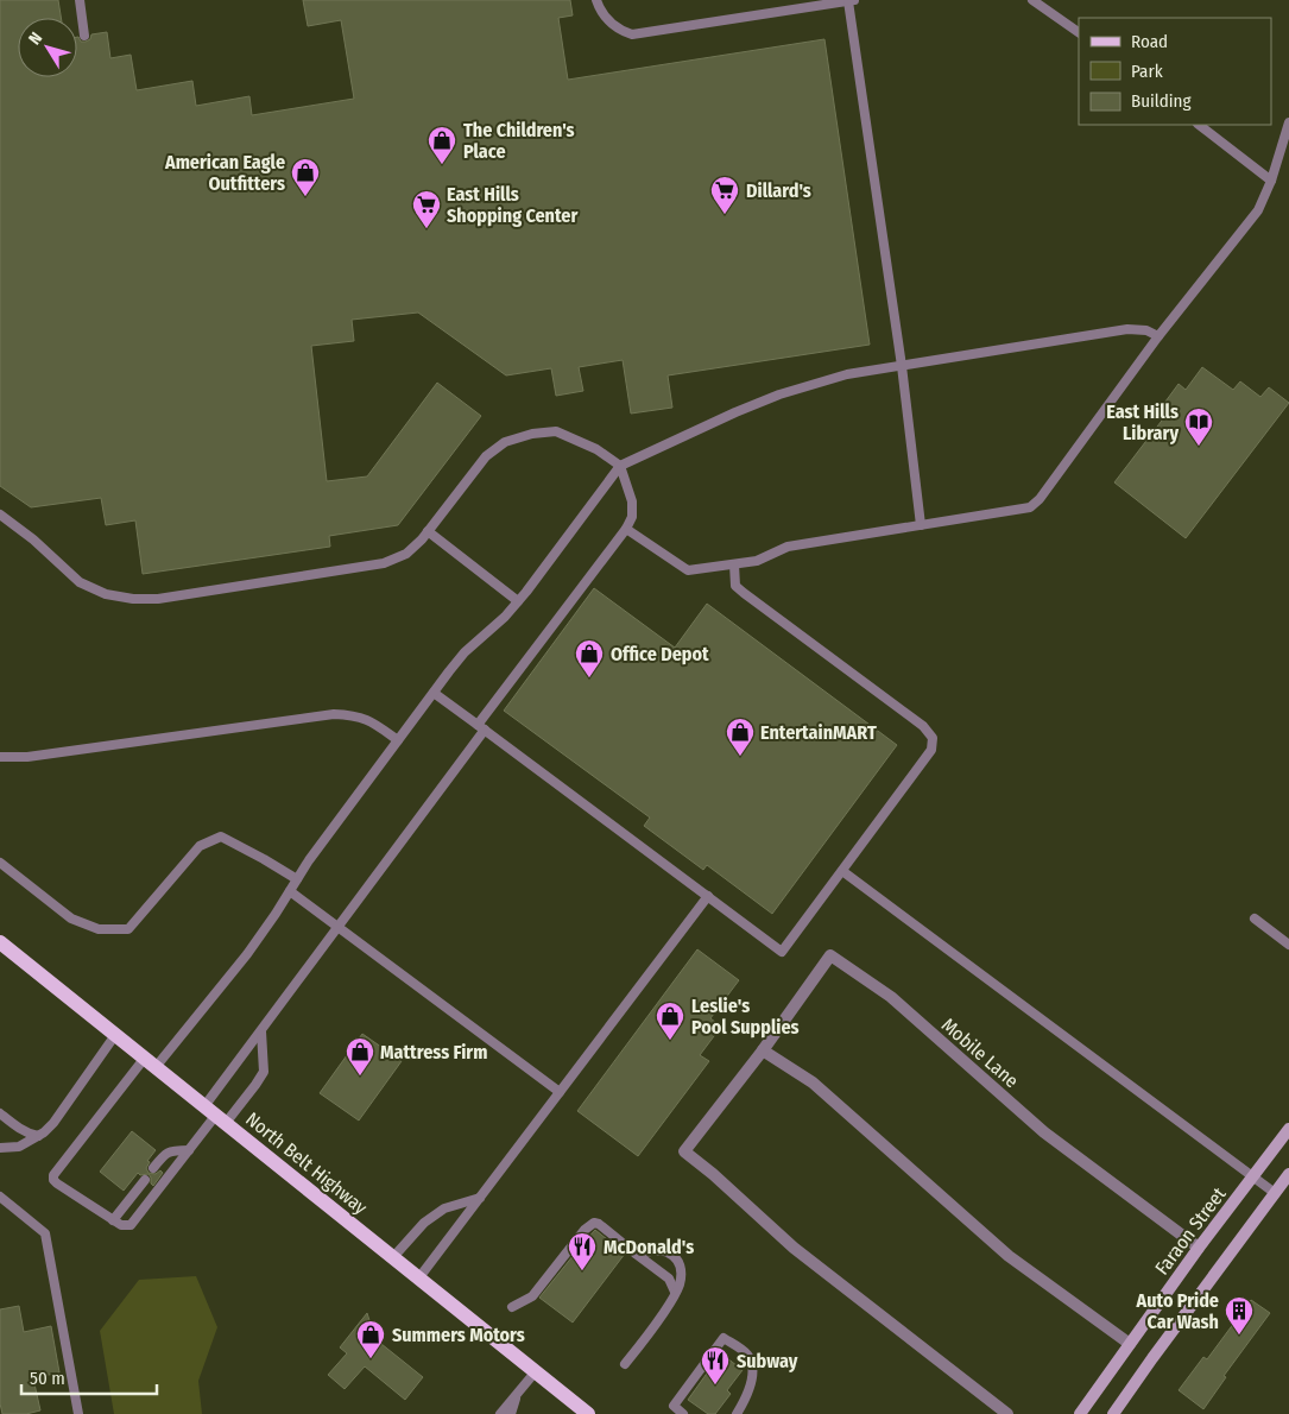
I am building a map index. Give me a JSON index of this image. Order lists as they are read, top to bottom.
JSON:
{
  "streets": {
    "main road": ["North Belt Highway", "Faraon Street"],
    "street": ["Mobile Lane"]
  },
  "crossings": [
    ["Mobile Lane", "Faraon Street"]
  ],
  "places": {
    "shop": [
      "The Children's Place",
      "American Eagle Outfitters",
      "Office Depot",
      "EntertainMART",
      "Leslie's Pool Supplies",
      "Mattress Firm",
      "Summers Motors"
    ],
    "supermarket": ["Dillard's", "East Hills Shopping Center"],
    "library": ["East Hills Library"],
    "restaurant": ["McDonald's", "Subway"],
    "building": ["Auto Pride Car Wash"]
  },
  "legend": ["Road", "Park", "Building"],
  "scale_bar": "50 m",
  "north": "top left"
}
